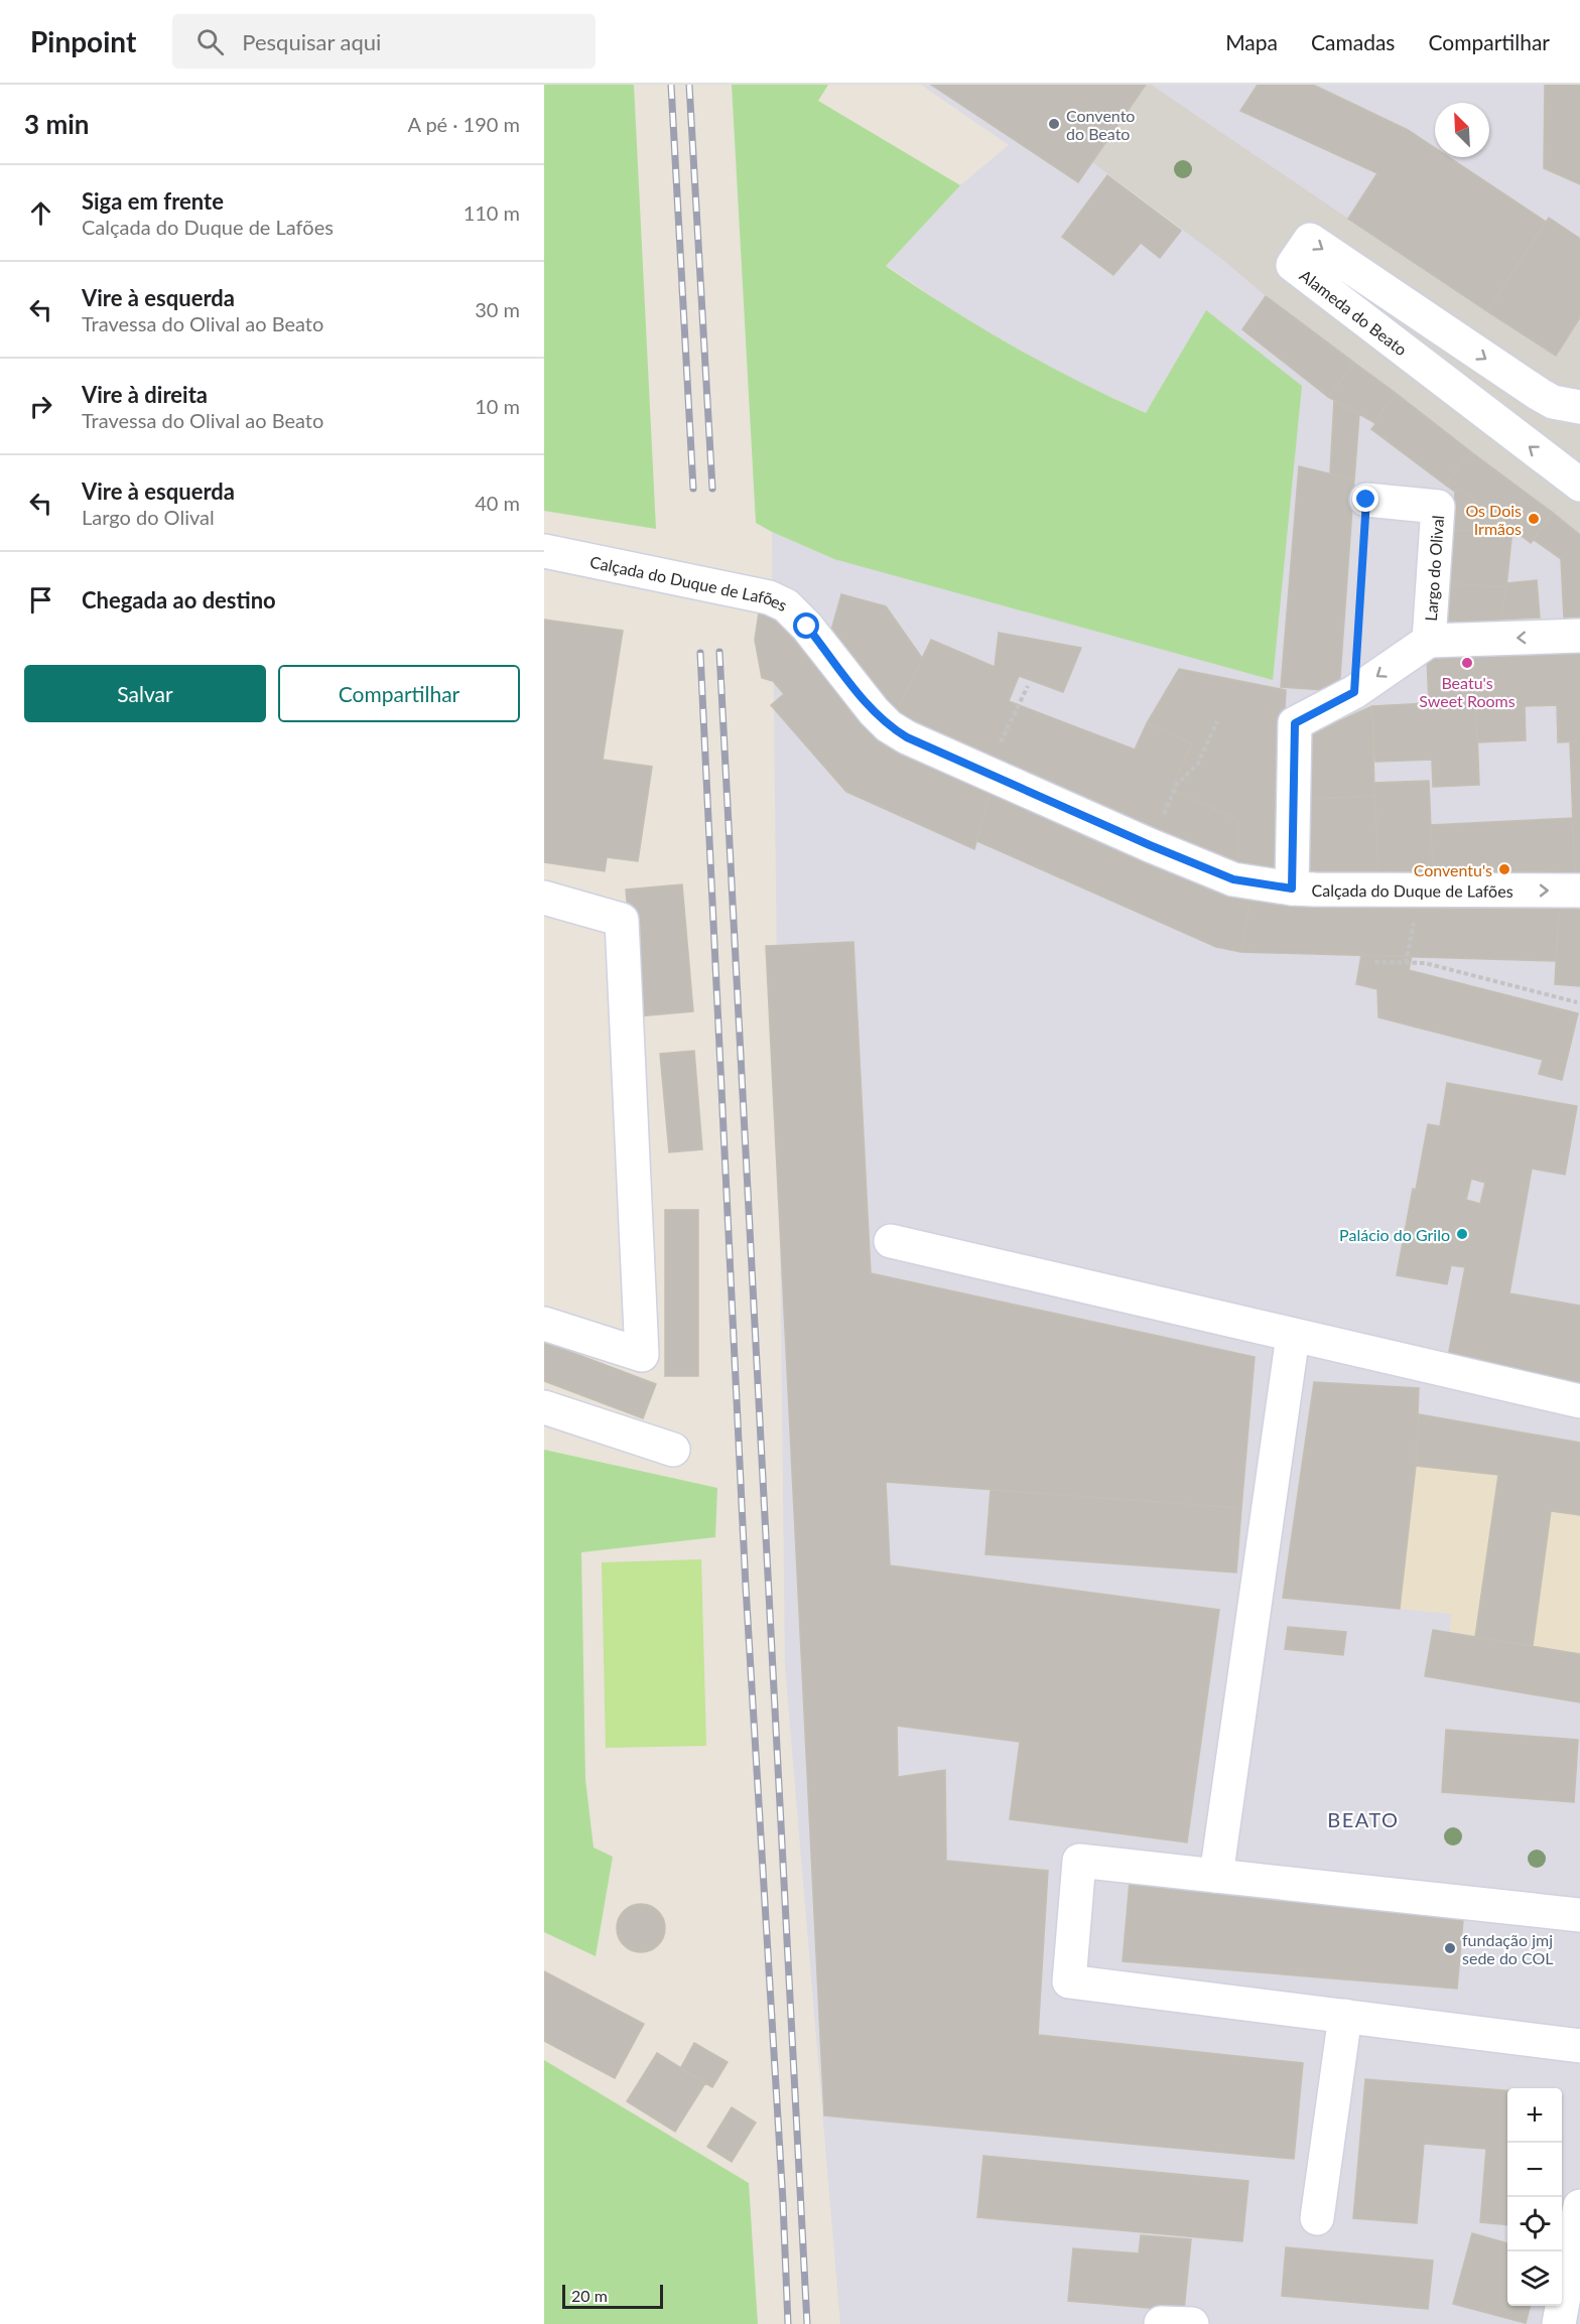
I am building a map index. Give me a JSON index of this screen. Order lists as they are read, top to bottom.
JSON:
{
  "streets": {
    "street": ["Alameda do Beato", "Largo do Olival", "Calçada do Duque de Lafões"]
  },
  "districts": ["BEATO"],
  "places": [
    "Convento do Beato",
    "Os Dois Irmãos",
    "Beatu's Sweet Rooms",
    "Conventu's",
    "Palácio do Grilo",
    "fundação jmj sede do COL"
  ],
  "scale_bar": "20 m",
  "north": "top left",
  "page": {
    "header": "Pinpoint",
    "search": "Pesquisar aqui",
    "nav": ["Mapa", "Camadas", "Compartilhar"],
    "heading": ["3 min", "A pé · 190 m"],
    "list": [
      ["Siga em frente", "Calçada do Duque de Lafões", "110 m"],
      ["Vire à esquerda", "Travessa do Olival ao Beato", "30 m"],
      ["Vire à direita", "Travessa do Olival ao Beato", "10 m"],
      ["Vire à esquerda", "Largo do Olival", "40 m"],
      "Chegada ao destino"
    ],
    "buttons": ["Salvar", "Compartilhar"],
    "map_buttons": ["+", "−"],
    "scale": "20 m"
  }
}
